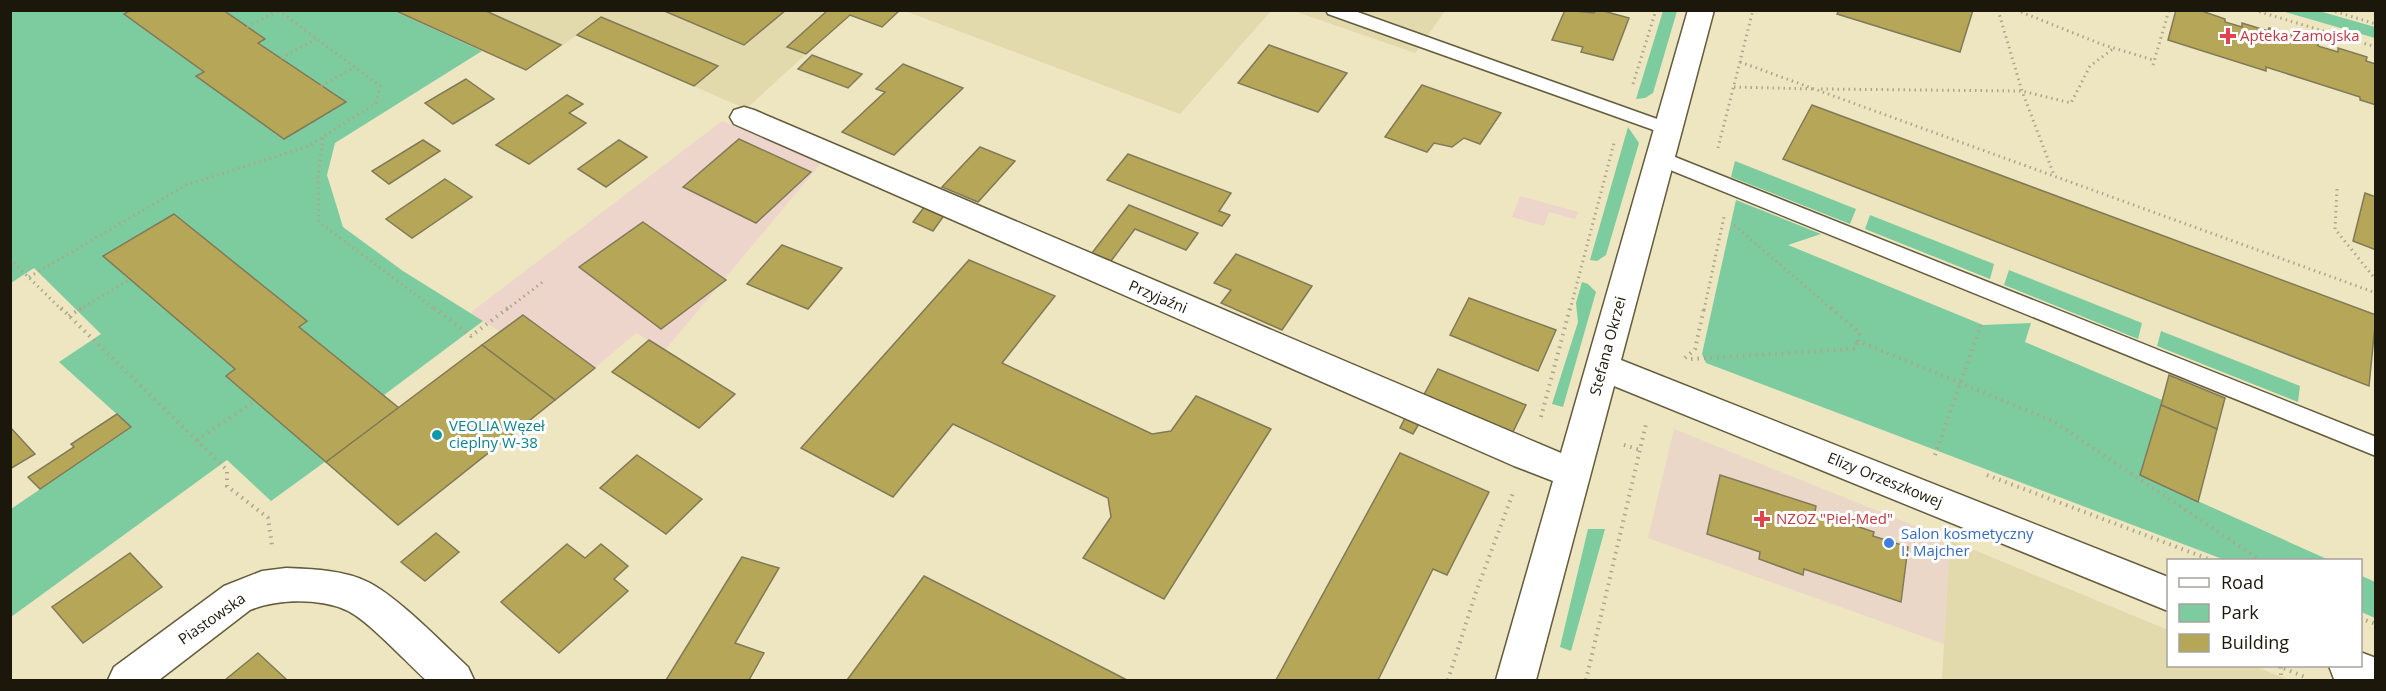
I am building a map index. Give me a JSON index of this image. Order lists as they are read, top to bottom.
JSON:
{
  "streets": {
    "street": [
      "Przyjaźni",
      "Stefana Okrzei",
      "Elizy Orzeszkowej",
      "Piastowska"
    ]
  },
  "crossings": [
    ["Przyjaźni", "Stefana Okrzei"],
    ["Stefana Okrzei", "Elizy Orzeszkowej"]
  ],
  "places": {
    "health": ["Apteka Zamojska", "NZOZ \"Piel-Med\""],
    "other": ["VEOLIA Węzeł cieplny W-38", "Salon kosmetyczny I. Majcher"]
  },
  "legend": ["Road", "Park", "Building"]
}
